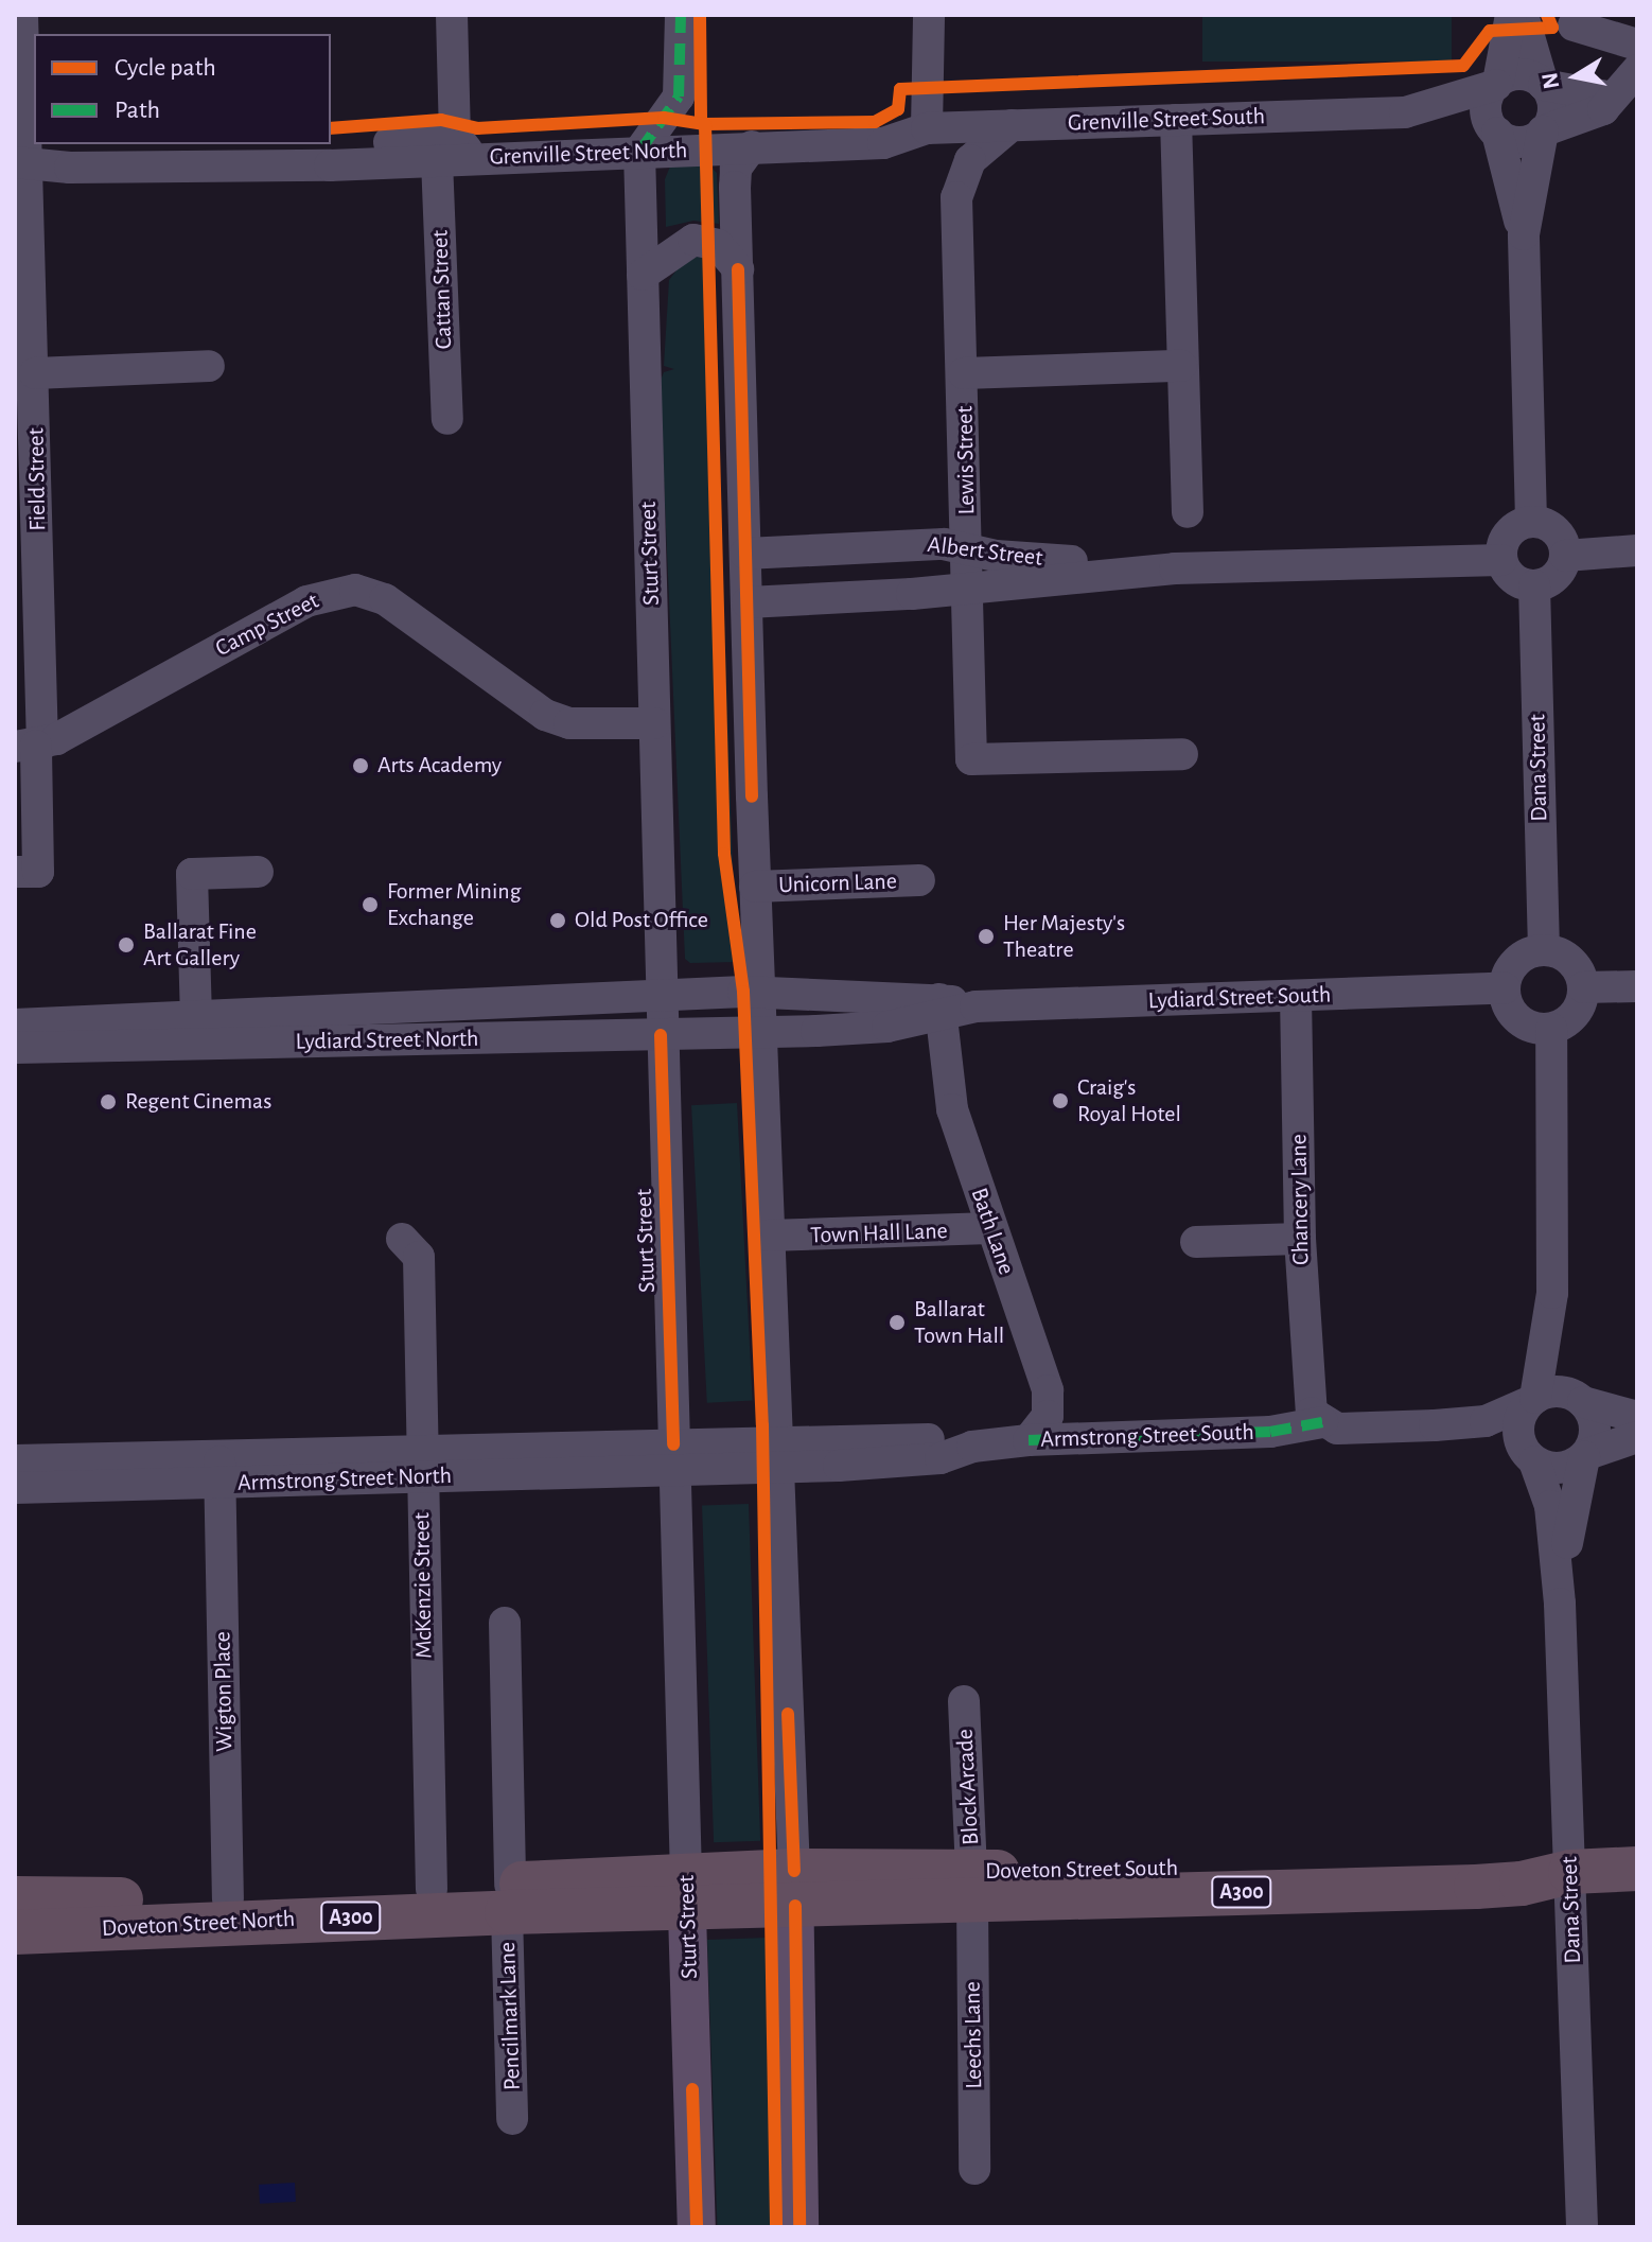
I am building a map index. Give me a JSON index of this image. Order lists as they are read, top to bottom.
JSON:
{
  "streets": {
    "highway": ["Doveton Street South", "A300", "Doveton Street North"],
    "main road": ["Sturt Street"],
    "street": [
      "Grenville Street South",
      "Grenville Street North",
      "Cattan Street",
      "Lewis Street",
      "Field Street",
      "Albert Street",
      "Camp Street",
      "Dana Street",
      "Unicorn Lane",
      "Lydiard Street South",
      "Lydiard Street North",
      "Chancery Lane",
      "Bath Lane",
      "Town Hall Lane",
      "Armstrong Street South",
      "Armstrong Street North",
      "McKenzie Street",
      "Wigton Place",
      "Block Arcade",
      "Pencilmark Lane",
      "Leechs Lane"
    ]
  },
  "crossings": [
    ["Grenville Street South", "Grenville Street North"],
    ["Grenville Street South", "Lewis Street"],
    ["Grenville Street North", "Cattan Street"],
    ["Grenville Street North", "Sturt Street"],
    ["Lewis Street", "Albert Street"],
    ["Field Street", "Camp Street"],
    ["Albert Street", "Dana Street"],
    ["Sturt Street", "Camp Street"],
    ["Sturt Street", "Lydiard Street North"],
    ["Sturt Street", "Armstrong Street South"],
    ["Sturt Street", "Armstrong Street North"],
    ["Sturt Street", "A300"],
    ["Sturt Street", "Doveton Street North"],
    ["Dana Street", "Lydiard Street South"],
    ["Dana Street", "Armstrong Street South"],
    ["Dana Street", "Doveton Street South"],
    ["Lydiard Street South", "Lydiard Street North"],
    ["Lydiard Street South", "Chancery Lane"],
    ["Lydiard Street South", "Bath Lane"],
    ["Chancery Lane", "Armstrong Street South"],
    ["Bath Lane", "Town Hall Lane"],
    ["Bath Lane", "Armstrong Street South"],
    ["Armstrong Street South", "Armstrong Street North"],
    ["Armstrong Street North", "McKenzie Street"],
    ["Armstrong Street North", "Wigton Place"],
    ["McKenzie Street", "Doveton Street North"],
    ["Wigton Place", "Doveton Street North"],
    ["Block Arcade", "Doveton Street South"],
    ["Block Arcade", "Leechs Lane"],
    ["Doveton Street South", "A300"],
    ["Doveton Street South", "Leechs Lane"],
    ["A300", "Doveton Street North"],
    ["Doveton Street North", "Pencilmark Lane"]
  ],
  "places": [
    "Arts Academy",
    "Former Mining Exchange",
    "Old Post Office",
    "Her Majesty's Theatre",
    "Ballarat Fine Art Gallery",
    "Craig's Royal Hotel",
    "Regent Cinemas",
    "Ballarat Town Hall"
  ],
  "legend": ["Cycle path", "Path"],
  "north": "left"
}
